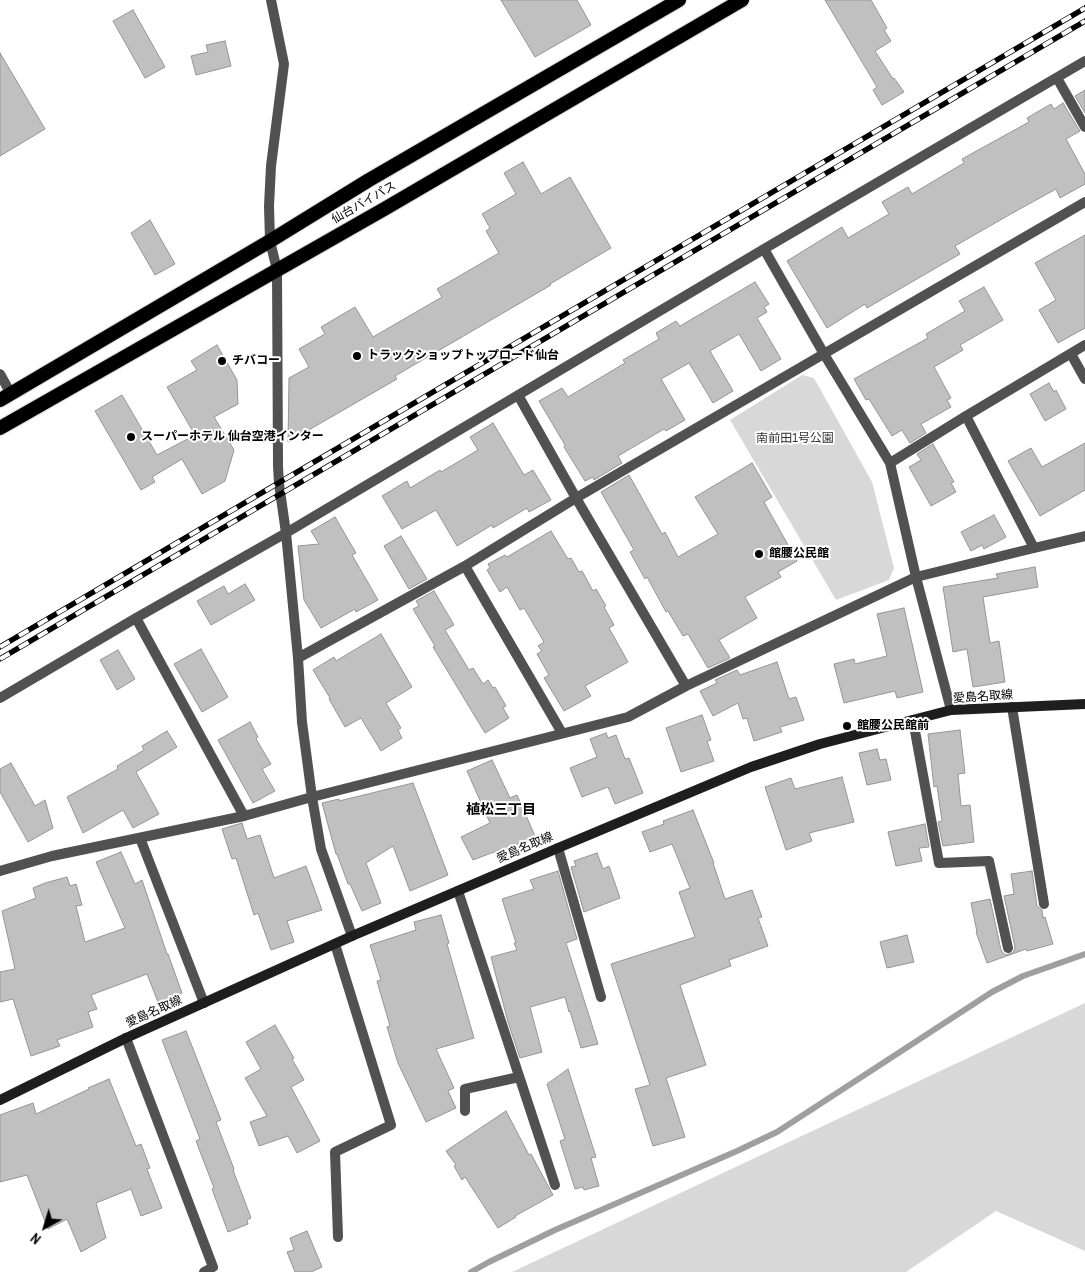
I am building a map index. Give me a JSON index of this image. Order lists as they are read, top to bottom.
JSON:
{
  "streets": {
    "highway": ["仙台バイパス"],
    "main road": ["愛島名取線"]
  },
  "districts": ["植松三丁目"],
  "parks": ["南前田1号公園"],
  "places": [
    "トラックショップトップロード仙台",
    "チバコー",
    "スーパーホテル 仙台空港インター",
    "館腰公民館",
    "館腰公民館前"
  ],
  "north": "bottom left"
}
